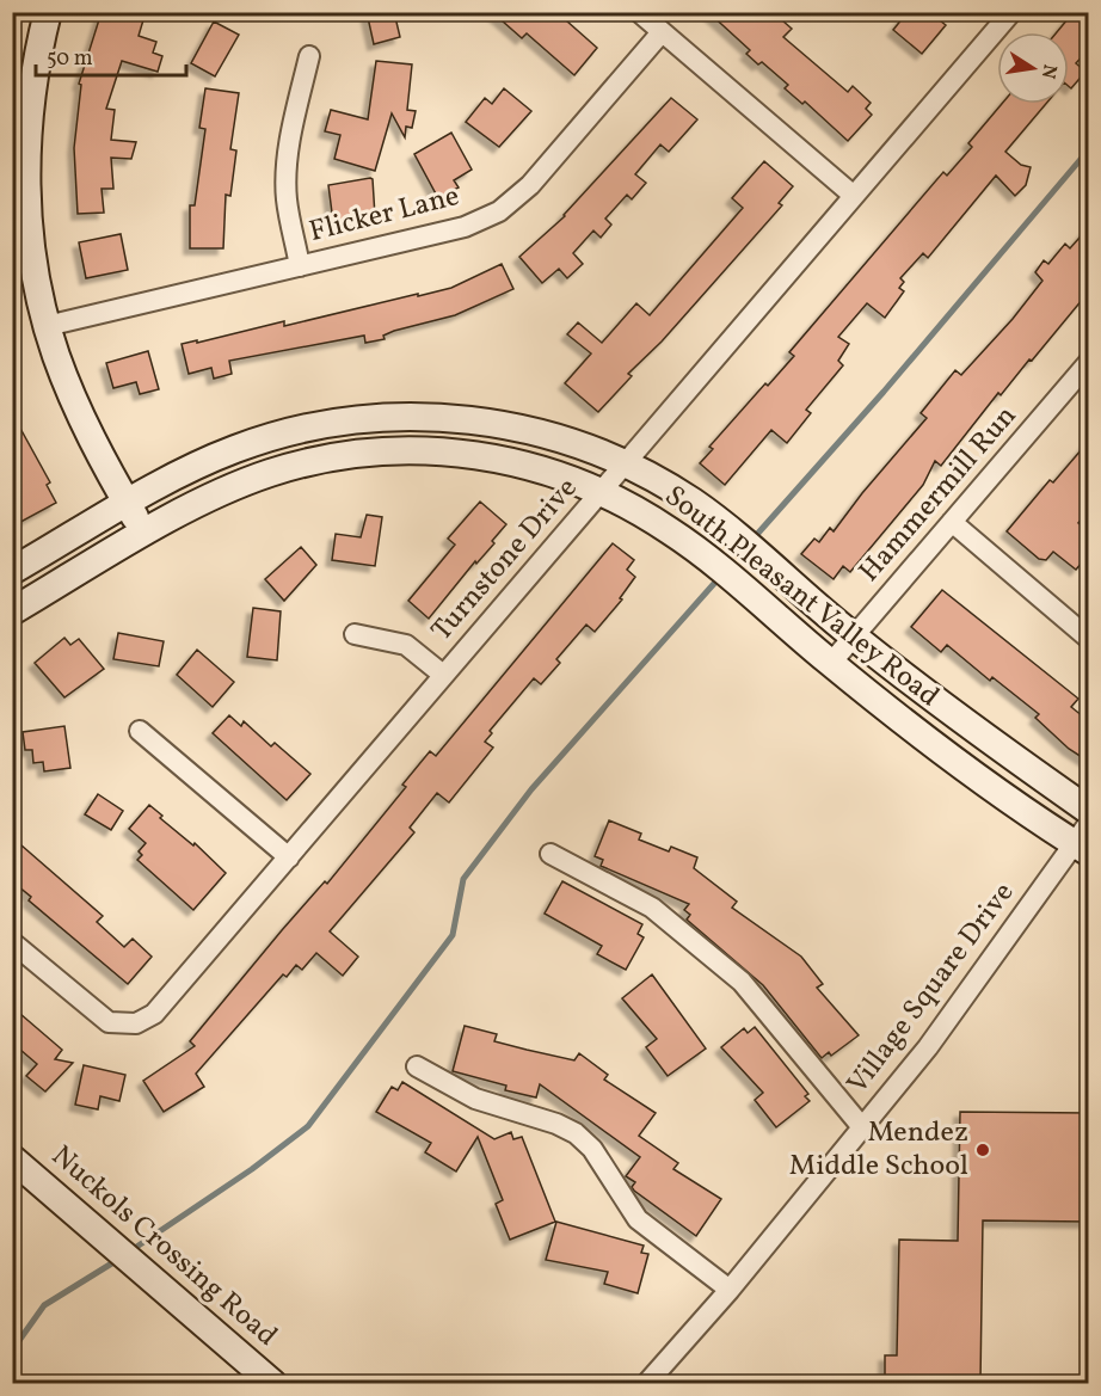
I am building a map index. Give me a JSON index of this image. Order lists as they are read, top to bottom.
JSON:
{
  "streets": {
    "main road": ["South Pleasant Valley Road", "Nuckols Crossing Road"],
    "street": [
      "Flicker Lane",
      "Hammermill Run",
      "Turnstone Drive",
      "Village Square Drive"
    ]
  },
  "crossings": [
    ["Hammermill Run", "South Pleasant Valley Road"],
    ["Turnstone Drive", "South Pleasant Valley Road"],
    ["South Pleasant Valley Road", "Village Square Drive"]
  ],
  "places": ["Mendez Middle School"],
  "scale_bar": "50 m",
  "north": "right"
}
